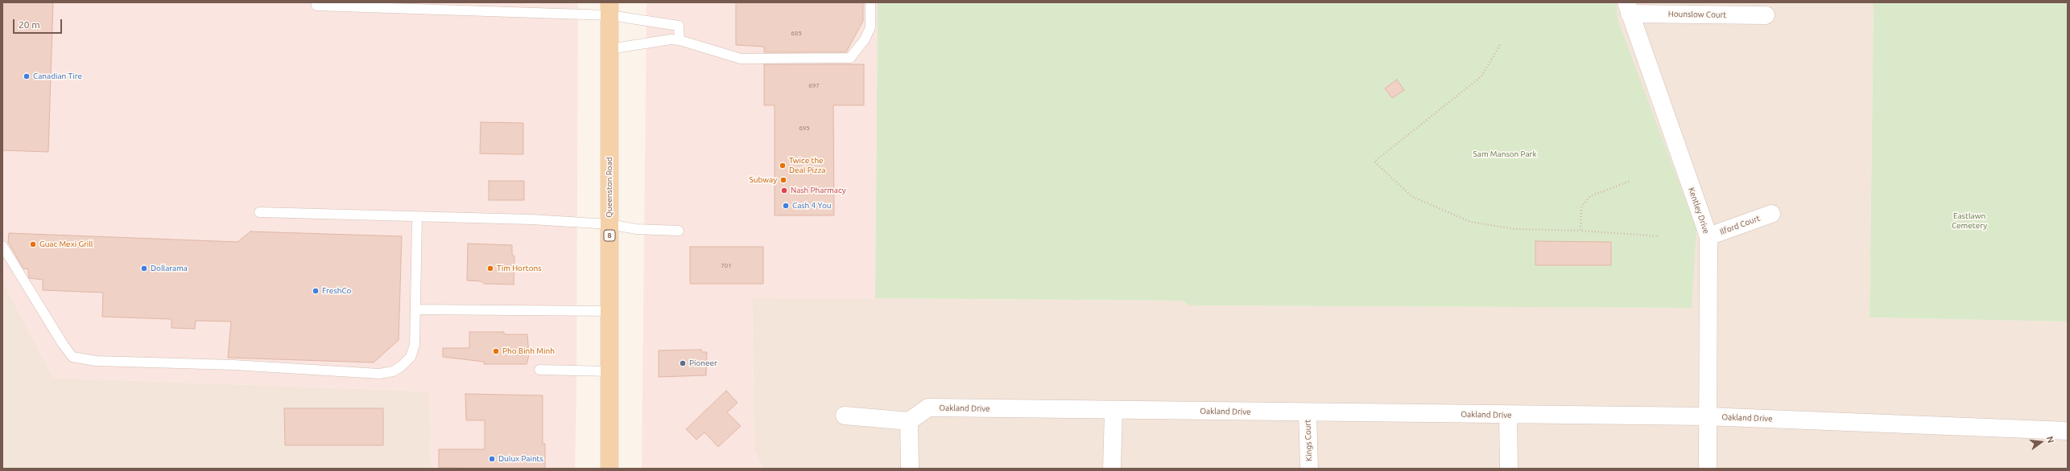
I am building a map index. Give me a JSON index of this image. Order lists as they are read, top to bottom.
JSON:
{
  "streets": {
    "main road": ["Queenston Road", "8"],
    "street": [
      "Hounslow Court",
      "Kentley Drive",
      "Ilford Court",
      "Oakland Drive",
      "Kings Court"
    ]
  },
  "crossings": [
    ["Hounslow Court", "Kentley Drive"],
    ["Kentley Drive", "Ilford Court"],
    ["Kentley Drive", "Oakland Drive"],
    ["Oakland Drive", "Kings Court"]
  ],
  "parks": ["Sam Manson Park", "Eastlawn Cemetery"],
  "places": [
    "Canadian Tire",
    "Twice the Deal Pizza",
    "Subway",
    "Nash Pharmacy",
    "Cash 4 You",
    "Guac Mexi Grill",
    "Dollarama",
    "Tim Hortons",
    "FreshCo",
    "Pho Binh Minh",
    "Pioneer",
    "Dulux Paints"
  ],
  "house_numbers": [
    "685",
    "697",
    "695",
    "701"
  ],
  "scale_bar": "20 m",
  "north": "right"
}
